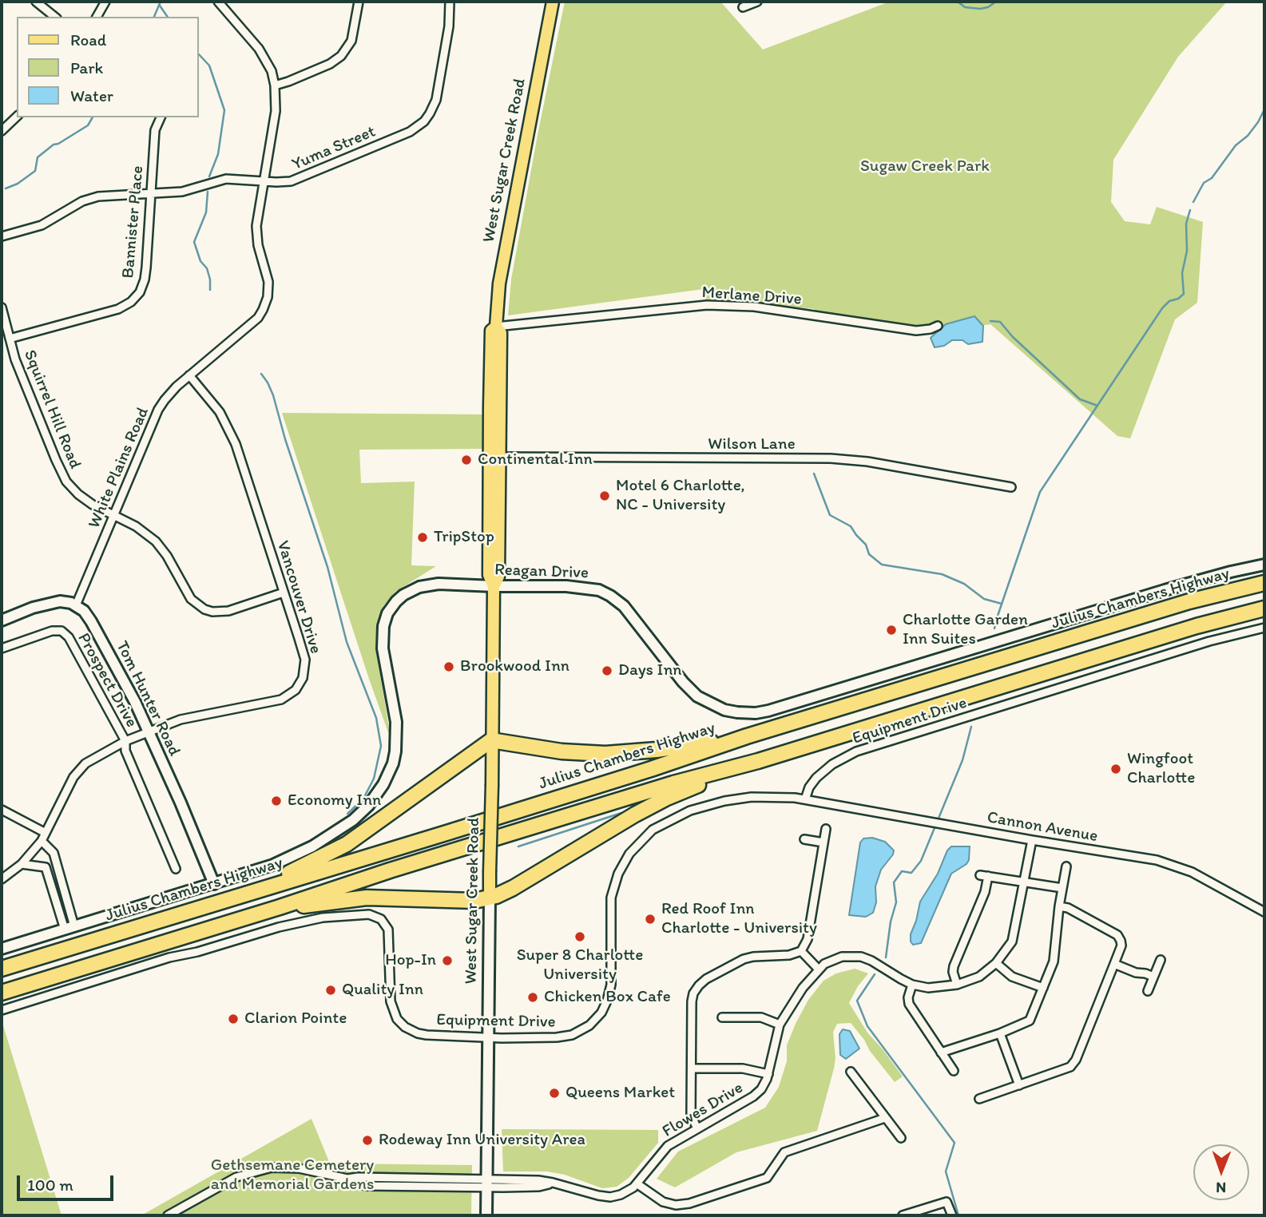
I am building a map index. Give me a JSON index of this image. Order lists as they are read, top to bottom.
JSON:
{
  "streets": {
    "highway": ["Julius Chambers Highway"],
    "main road": ["West Sugar Creek Road"],
    "street": [
      "Yuma Street",
      "Bannister Place",
      "Merlane Drive",
      "Squirrel Hill Road",
      "Wilson Lane",
      "White Plains Road",
      "Reagan Drive",
      "Vancouver Drive",
      "Prospect Drive",
      "Tom Hunter Road",
      "Equipment Drive",
      "Cannon Avenue",
      "Flowes Drive"
    ]
  },
  "crossings": [
    ["Yuma Street", "Bannister Place"],
    ["Yuma Street", "White Plains Road"],
    ["West Sugar Creek Road", "Merlane Drive"],
    ["West Sugar Creek Road", "Wilson Lane"],
    ["West Sugar Creek Road", "Reagan Drive"],
    ["West Sugar Creek Road", "Equipment Drive"],
    ["West Sugar Creek Road", "Flowes Drive"],
    ["Bannister Place", "Squirrel Hill Road"],
    ["Squirrel Hill Road", "White Plains Road"],
    ["Squirrel Hill Road", "Vancouver Drive"],
    ["White Plains Road", "Vancouver Drive"],
    ["White Plains Road", "Tom Hunter Road"],
    ["Reagan Drive", "Tom Hunter Road"],
    ["Vancouver Drive", "Prospect Drive"],
    ["Vancouver Drive", "Tom Hunter Road"],
    ["Prospect Drive", "Tom Hunter Road"],
    ["Equipment Drive", "Cannon Avenue"],
    ["Cannon Avenue", "Flowes Drive"]
  ],
  "parks": ["Sugaw Creek Park", "Gethsemane Cemetery and Memorial Gardens"],
  "places": [
    "Continental Inn",
    "Motel 6 Charlotte, NC - University",
    "TripStop",
    "Charlotte Garden Inn Suites",
    "Brookwood Inn",
    "Days Inn",
    "Wingfoot Charlotte",
    "Economy Inn",
    "Red Roof Inn Charlotte - University",
    "Super 8 Charlotte University",
    "Hop-In",
    "Quality Inn",
    "Chicken Box Cafe",
    "Clarion Pointe",
    "Queens Market",
    "Rodeway Inn University Area"
  ],
  "legend": ["Road", "Park", "Water"],
  "scale_bar": "100 m",
  "north": "bottom"
}
